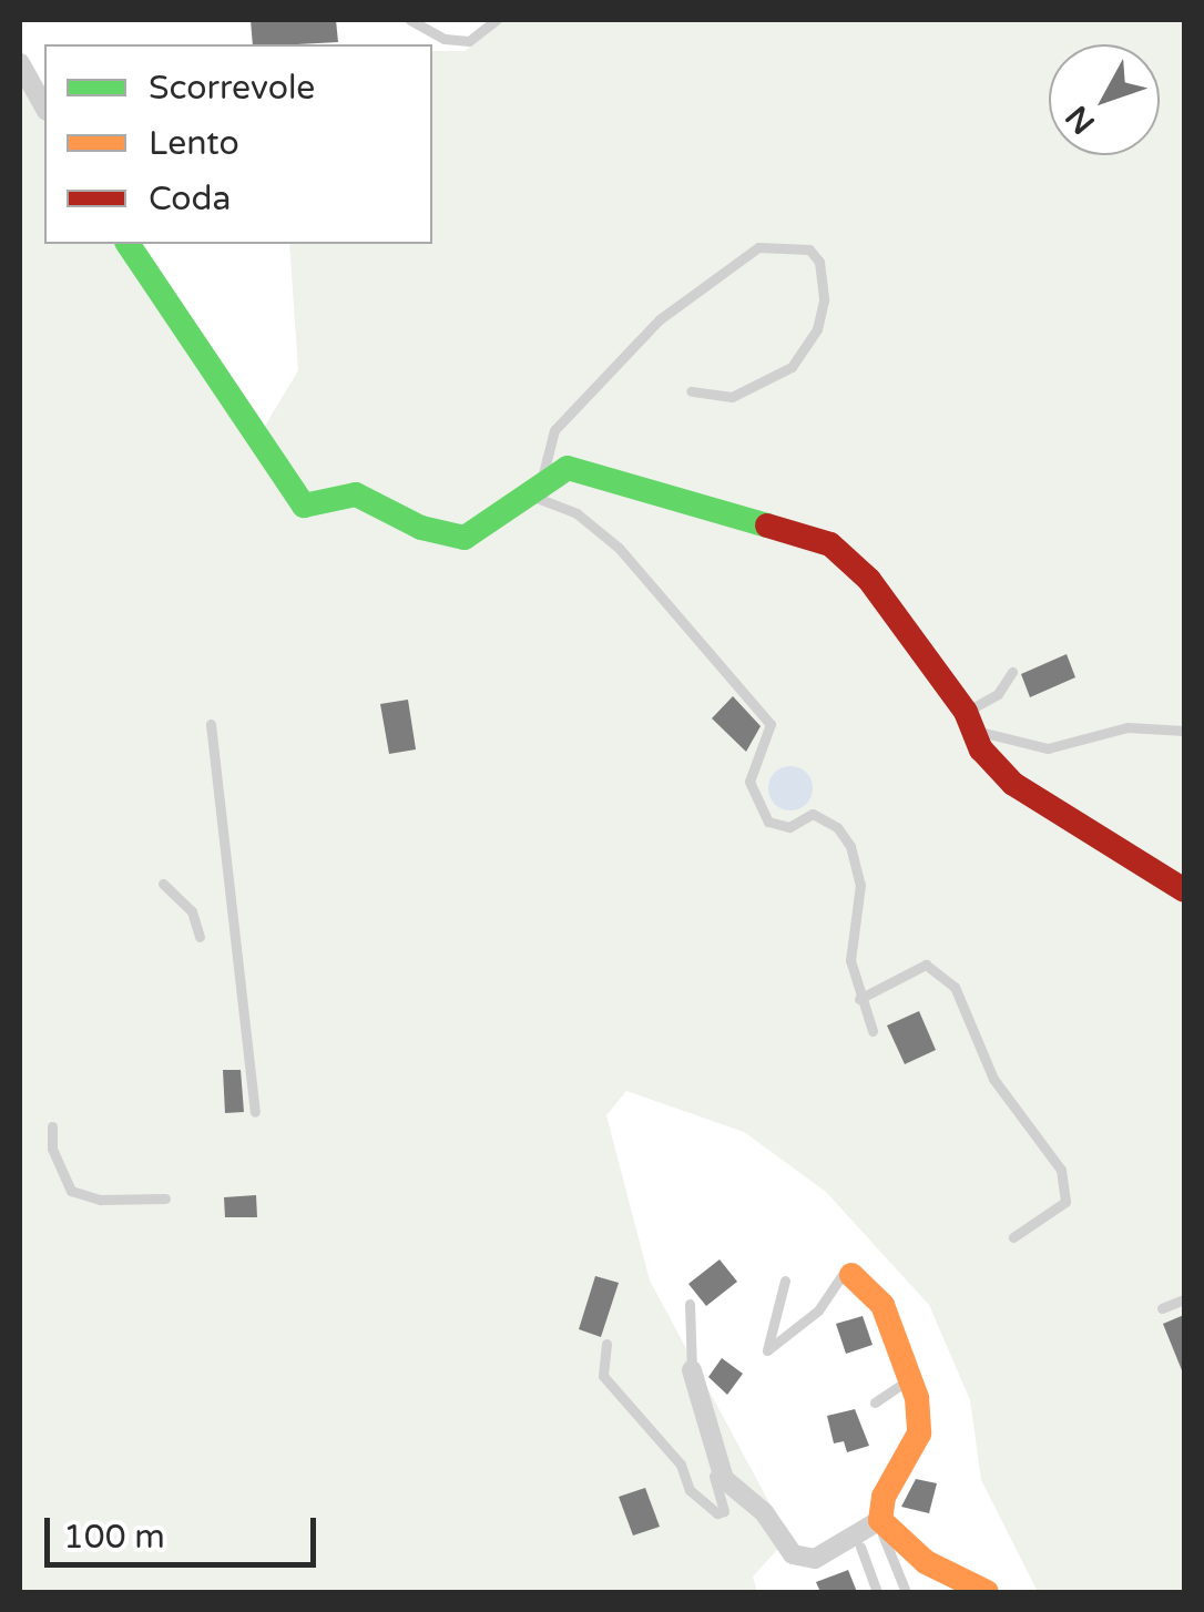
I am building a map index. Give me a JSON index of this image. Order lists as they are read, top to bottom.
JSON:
{
  "legend": ["Scorrevole", "Lento", "Coda"],
  "scale_bar": "100 m",
  "north": "bottom left"
}
